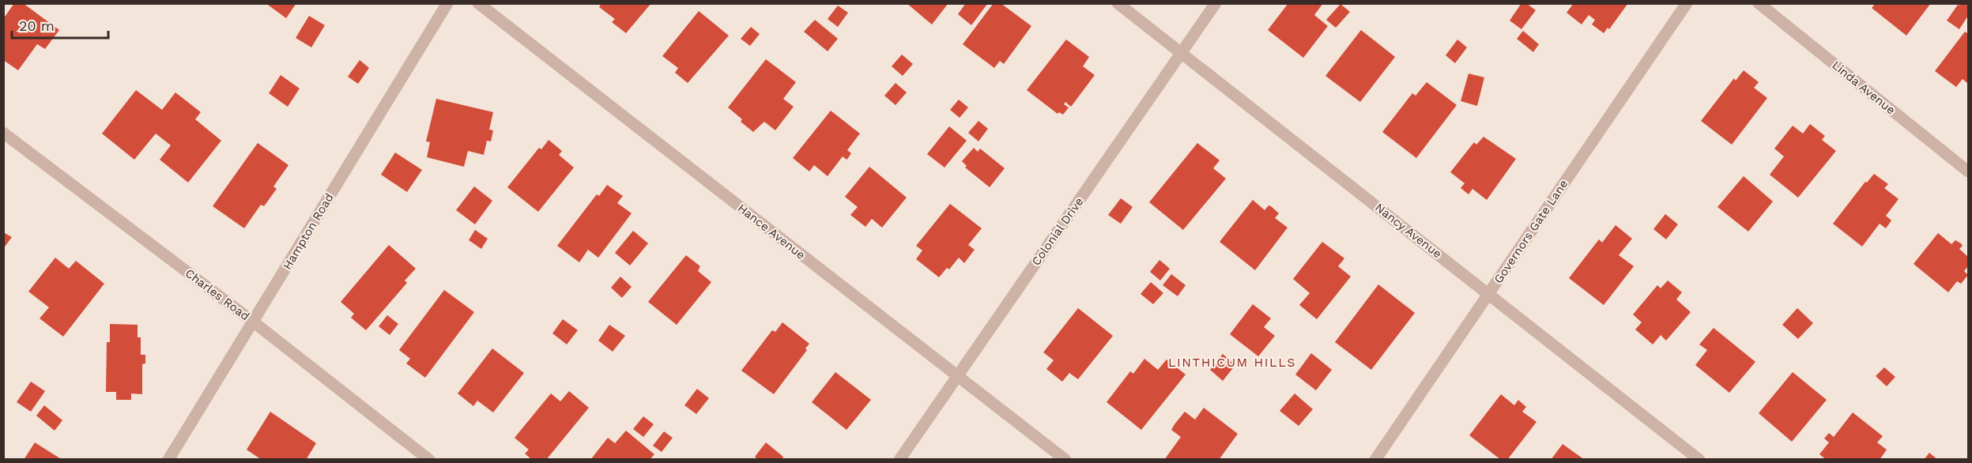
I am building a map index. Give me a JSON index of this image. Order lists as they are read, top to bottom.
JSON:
{
  "streets": {
    "street": [
      "Linda Avenue",
      "Nancy Avenue",
      "Hampton Road",
      "Hance Avenue",
      "Colonial Drive",
      "Governors Gate Lane",
      "Charles Road"
    ]
  },
  "crossings": [
    ["Nancy Avenue", "Colonial Drive"],
    ["Nancy Avenue", "Governors Gate Lane"],
    ["Hampton Road", "Charles Road"],
    ["Hance Avenue", "Colonial Drive"]
  ],
  "districts": ["LINTHICUM HILLS"],
  "scale_bar": "20 m"
}
